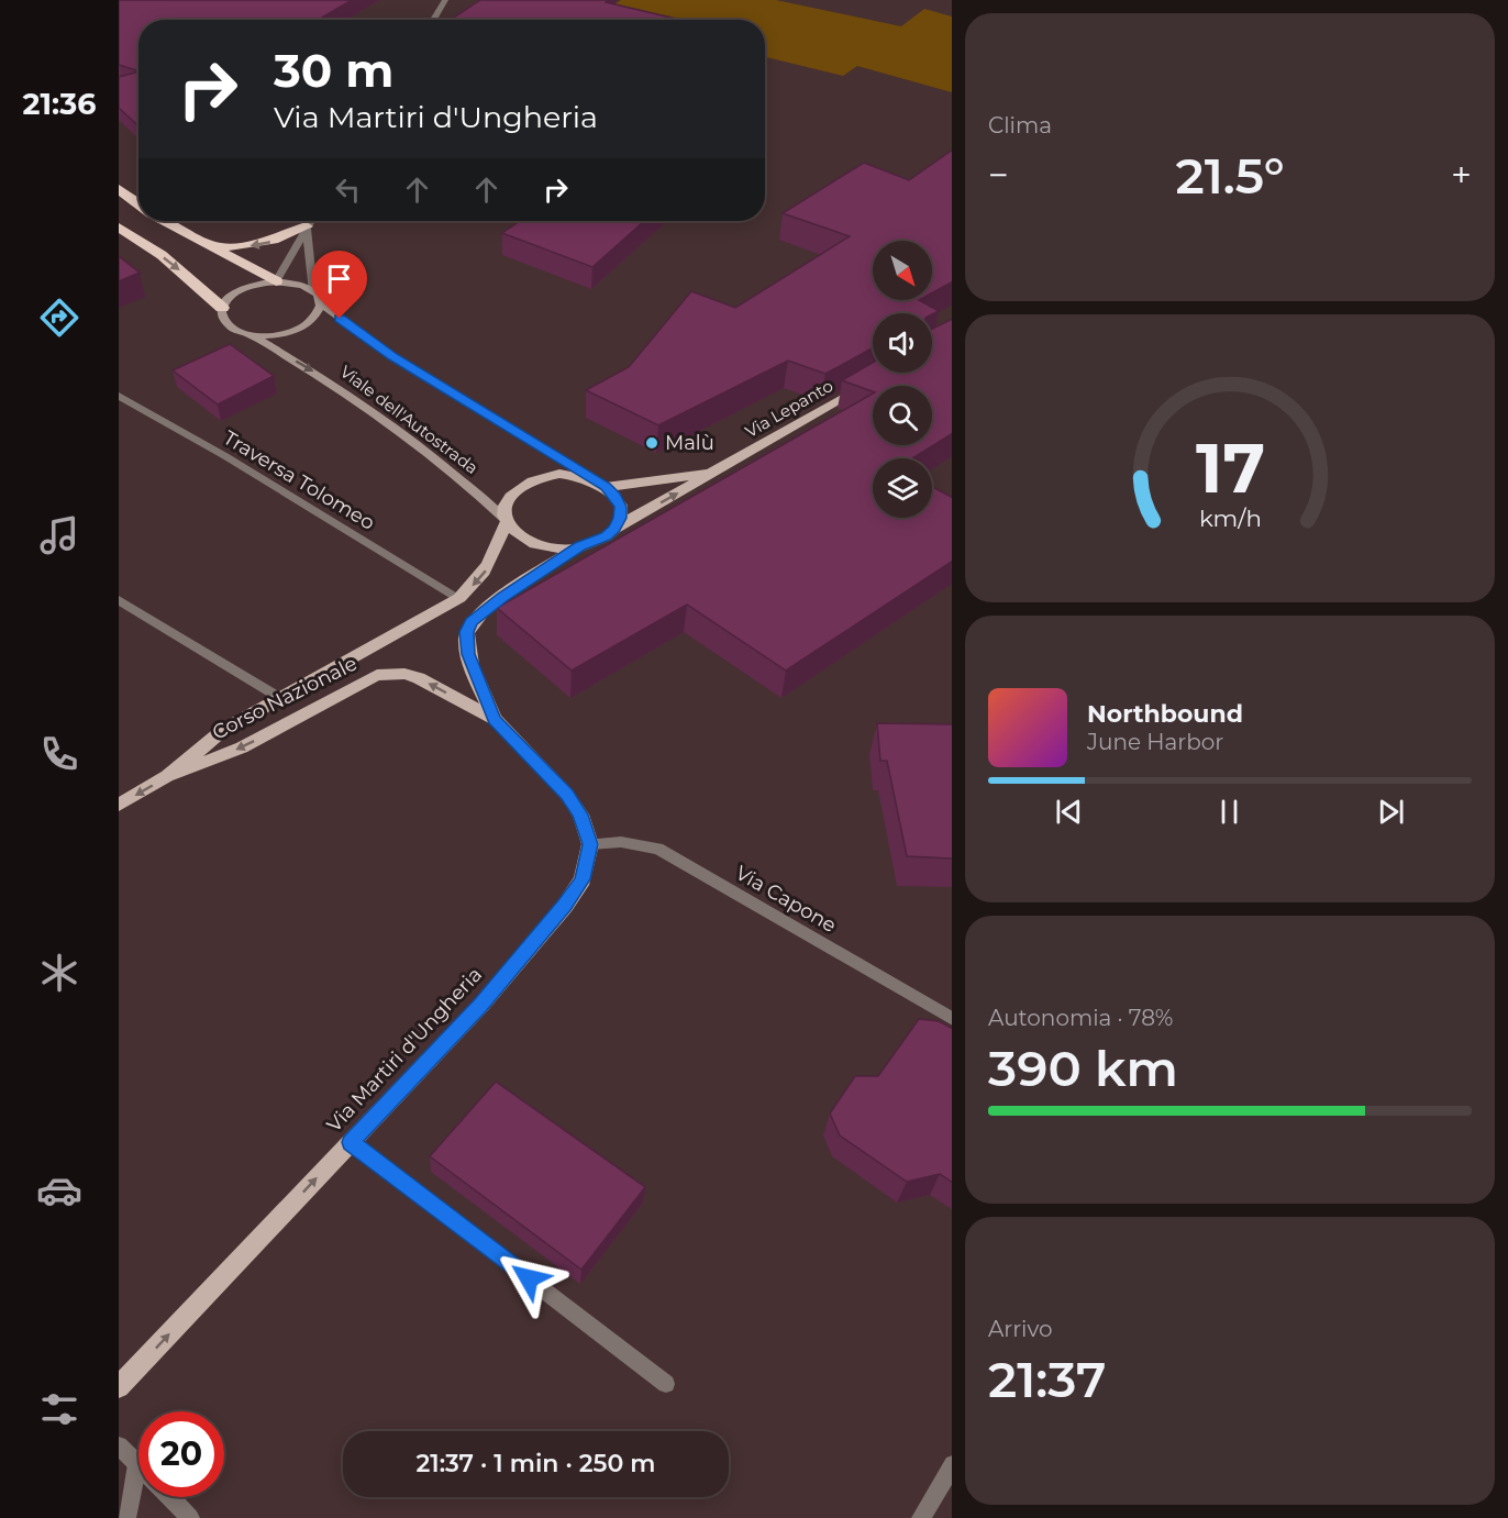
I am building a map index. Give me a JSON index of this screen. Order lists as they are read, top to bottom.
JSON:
{
  "streets": {
    "main road": [
      "Via Lepanto",
      "Viale dell'Autostrada",
      "Corso Nazionale",
      "Via Martiri d'Ungheria"
    ],
    "street": ["Traversa Tolomeo", "Via Capone"]
  },
  "crossings": [
    ["Via Lepanto", "Viale dell'Autostrada"],
    ["Via Lepanto", "Corso Nazionale"],
    ["Viale dell'Autostrada", "Corso Nazionale"],
    ["Traversa Tolomeo", "Corso Nazionale"],
    ["Via Capone", "Via Martiri d'Ungheria"]
  ],
  "one_way": ["Via Martiri d'Ungheria"],
  "places": ["Malù"],
  "north": "bottom right",
  "page": {
    "tabs": "21:36",
    "tile": [
      "Clima",
      ["Autonomia · 78%", "390 km"],
      ["Arrivo", "21:37"]
    ],
    "turn": ["30 m", "Via Martiri d'Ungheria"],
    "heat": ["−", "21.5°", "+"],
    "song": ["Northbound", "June Harbor"],
    "limit": "20",
    "trip": "21:37 · 1 min · 250 m",
    "gauge": ["17", "km/h"]
  }
}
